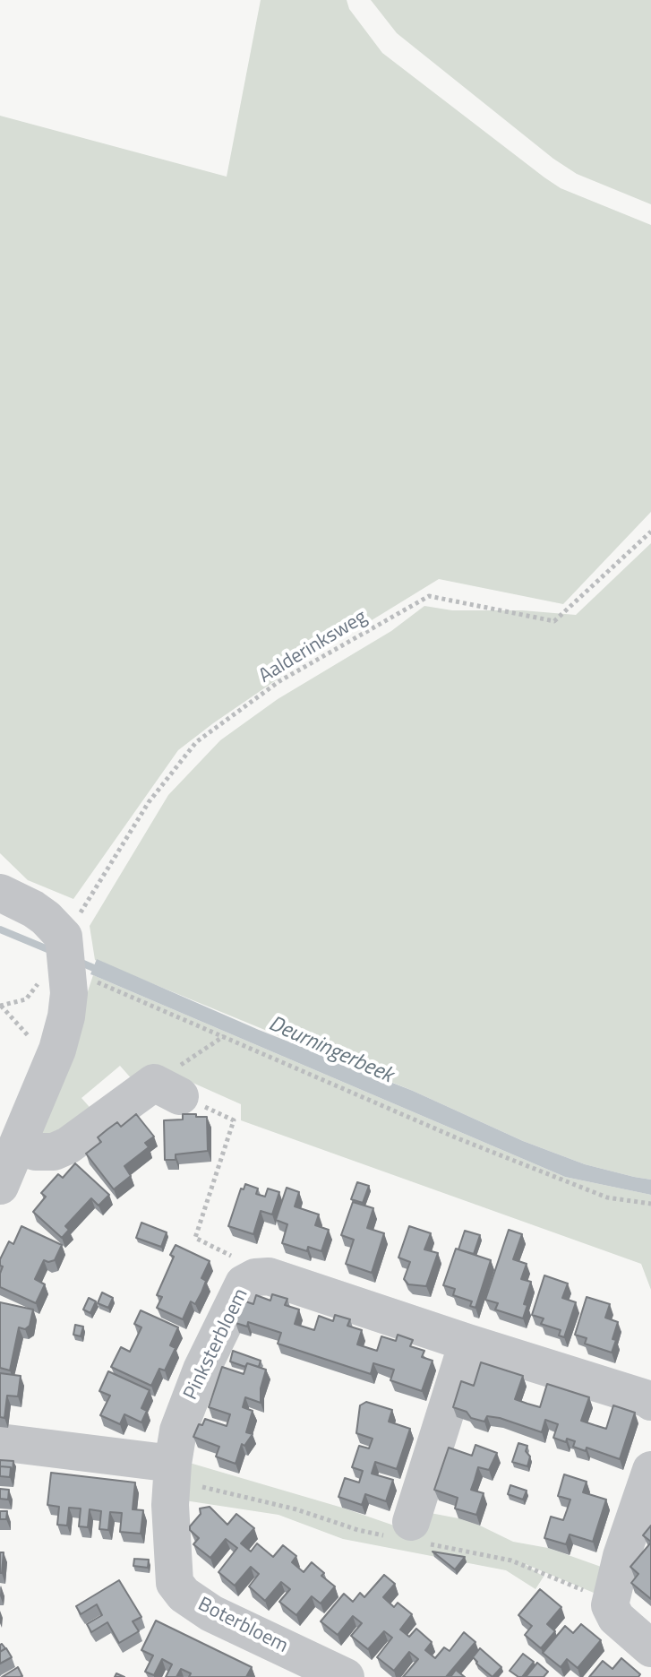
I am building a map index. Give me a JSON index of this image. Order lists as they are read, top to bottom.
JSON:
{
  "streets": {
    "street": ["Pinksterbloem", "Boterbloem"],
    "path": ["Aalderinksweg"]
  },
  "crossings": [
    ["Pinksterbloem", "Boterbloem"]
  ],
  "water": ["Deurningerbeek"]
}
